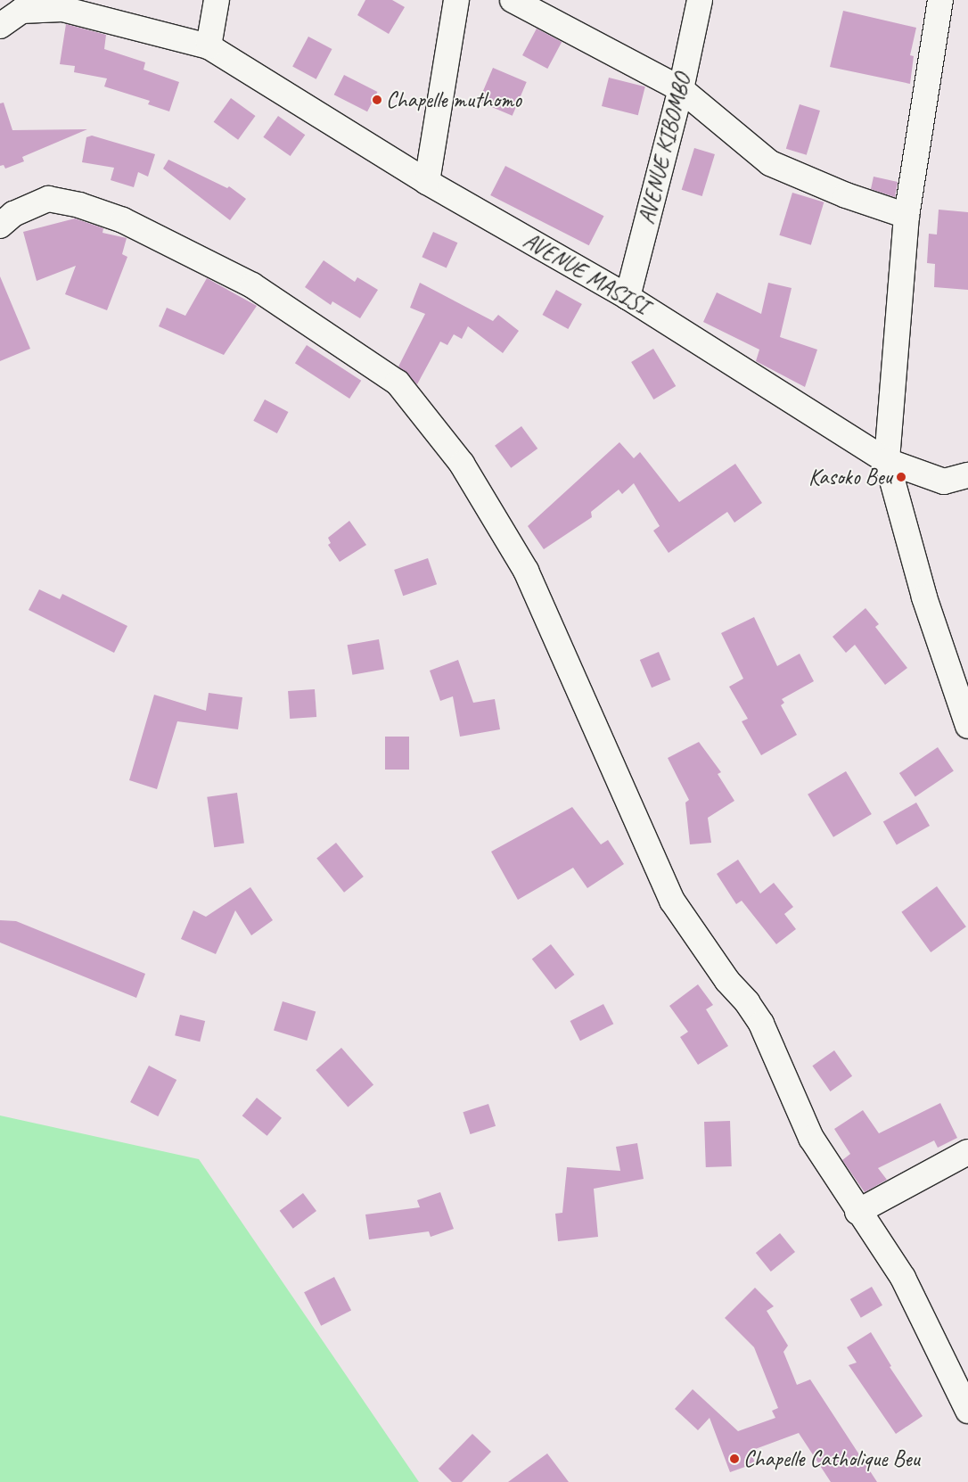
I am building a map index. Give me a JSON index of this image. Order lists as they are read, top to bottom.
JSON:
{
  "streets": {
    "street": ["AVENUE KIBOMBO", "AVENUE MASISI"]
  },
  "crossings": [
    ["AVENUE KIBOMBO", "AVENUE MASISI"]
  ],
  "places": ["Chapelle muthomo", "Kasoko Beu", "Chapelle Catholique Beu"]
}
